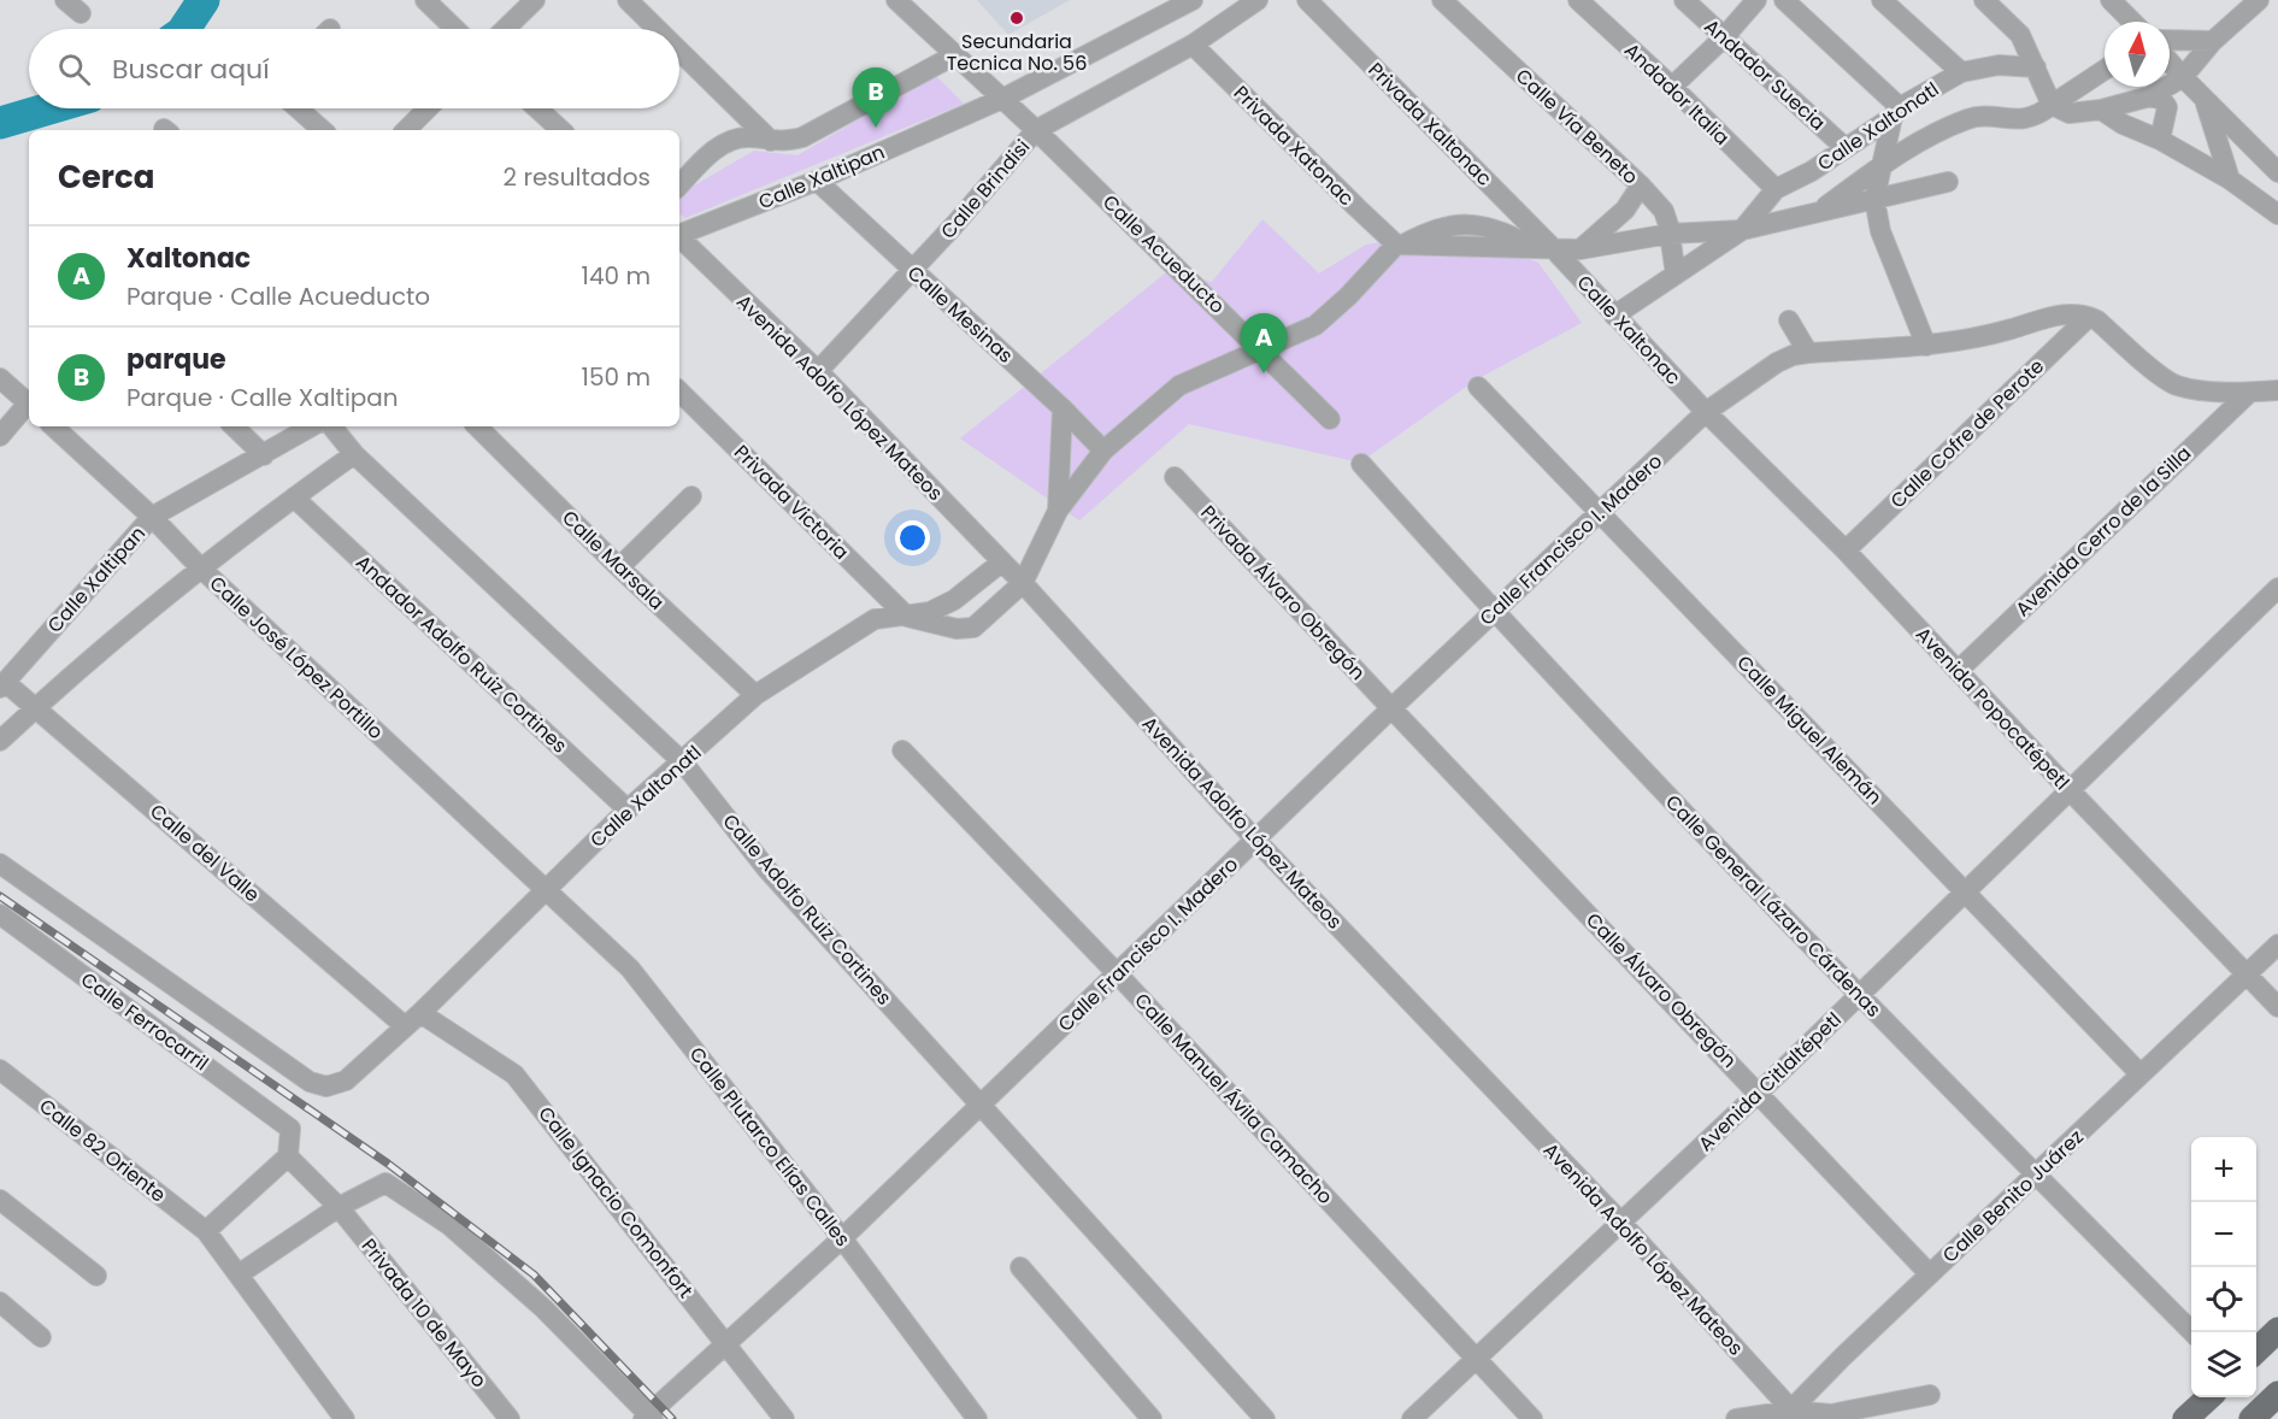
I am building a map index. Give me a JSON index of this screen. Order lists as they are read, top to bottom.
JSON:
{
  "streets": {
    "street": [
      "Andador Suecia",
      "Andador Italia",
      "Privada Xaltonac",
      "Calle Vía Beneto",
      "Calle Xaltonatl",
      "Privada Xatonac",
      "Calle Xaltipan",
      "Calle Brindisi",
      "Calle Acueducto",
      "Calle Mesinas",
      "Calle Xaltonac",
      "Avenida Adolfo López Mateos",
      "Calle Cofre de Perote",
      "Privada Victoria",
      "Avenida Cerro de la Silla",
      "Calle Francisco I. Madero",
      "Calle Marsala",
      "Privada Álvaro Obregón",
      "Andador Adolfo Ruiz Cortines",
      "Calle José López Portillo",
      "Avenida Popocatépetl",
      "Calle Miguel Alemán",
      "Calle del Valle",
      "Calle General Lázaro Cárdenas",
      "Calle Adolfo Ruiz Cortines",
      "Calle Álvaro Obregón",
      "Calle Ferrocarril",
      "Avenida Citlaltépetl",
      "Calle Manuel Ávila Camacho",
      "Calle Plutarco Elías Calles",
      "Calle 82 Oriente",
      "Calle Benito Juárez",
      "Calle Ignacio Comonfort",
      "Privada 10 de Mayo"
    ]
  },
  "crossings": [
    ["Andador Suecia", "Calle Xaltonatl"],
    ["Andador Italia", "Calle Xaltonatl"],
    ["Privada Xaltonac", "Calle Xaltonac"],
    ["Calle Vía Beneto", "Calle Xaltonatl"],
    ["Calle Xaltonatl", "Calle Xaltonac"],
    ["Calle Xaltonatl", "Avenida Adolfo López Mateos"],
    ["Calle Xaltonatl", "Privada Victoria"],
    ["Calle Xaltonatl", "Calle Marsala"],
    ["Calle Xaltonatl", "Andador Adolfo Ruiz Cortines"],
    ["Calle Xaltonatl", "Calle José López Portillo"],
    ["Calle Xaltonatl", "Calle del Valle"],
    ["Calle Xaltonatl", "Calle Adolfo Ruiz Cortines"],
    ["Calle Xaltonatl", "Calle Plutarco Elías Calles"],
    ["Calle Xaltonatl", "Calle Ignacio Comonfort"],
    ["Privada Xatonac", "Calle Brindisi"],
    ["Calle Xaltipan", "Calle Acueducto"],
    ["Calle Xaltipan", "Calle Mesinas"],
    ["Calle Xaltipan", "Calle José López Portillo"],
    ["Calle Xaltipan", "Calle del Valle"],
    ["Calle Brindisi", "Calle Acueducto"],
    ["Calle Brindisi", "Calle Mesinas"],
    ["Calle Brindisi", "Avenida Adolfo López Mateos"],
    ["Calle Xaltonac", "Calle Francisco I. Madero"],
    ["Calle Xaltonac", "Avenida Popocatépetl"],
    ["Avenida Adolfo López Mateos", "Calle Francisco I. Madero"],
    ["Avenida Adolfo López Mateos", "Avenida Citlaltépetl"],
    ["Avenida Adolfo López Mateos", "Calle Benito Juárez"],
    ["Calle Cofre de Perote", "Calle Francisco I. Madero"],
    ["Calle Cofre de Perote", "Avenida Popocatépetl"],
    ["Avenida Cerro de la Silla", "Avenida Popocatépetl"],
    ["Calle Francisco I. Madero", "Privada Álvaro Obregón"],
    ["Calle Francisco I. Madero", "Avenida Popocatépetl"],
    ["Calle Francisco I. Madero", "Calle Miguel Alemán"],
    ["Calle Francisco I. Madero", "Calle General Lázaro Cárdenas"],
    ["Calle Francisco I. Madero", "Calle Adolfo Ruiz Cortines"],
    ["Calle Francisco I. Madero", "Calle Álvaro Obregón"],
    ["Calle Francisco I. Madero", "Calle Manuel Ávila Camacho"],
    ["Calle Francisco I. Madero", "Calle Plutarco Elías Calles"],
    ["Calle Francisco I. Madero", "Calle Ignacio Comonfort"],
    ["Privada Álvaro Obregón", "Calle Álvaro Obregón"],
    ["Calle José López Portillo", "Calle Plutarco Elías Calles"],
    ["Avenida Popocatépetl", "Avenida Citlaltépetl"],
    ["Avenida Popocatépetl", "Calle Benito Juárez"],
    ["Calle Miguel Alemán", "Avenida Citlaltépetl"],
    ["Calle Miguel Alemán", "Calle Benito Juárez"],
    ["Calle del Valle", "Calle Ignacio Comonfort"],
    ["Calle General Lázaro Cárdenas", "Avenida Citlaltépetl"],
    ["Calle General Lázaro Cárdenas", "Calle Benito Juárez"],
    ["Calle Álvaro Obregón", "Avenida Citlaltépetl"],
    ["Calle Álvaro Obregón", "Calle Benito Juárez"],
    ["Calle Ferrocarril", "Privada 10 de Mayo"],
    ["Avenida Citlaltépetl", "Calle Manuel Ávila Camacho"]
  ],
  "places": ["Secundaria Tecnica No. 56"],
  "north": "top",
  "page": {
    "search": "Buscar aquí",
    "pins": ["B", "A"],
    "heading": ["Cerca", "2 resultados"],
    "list": [
      {
        "mark": "A",
        "name": "Xaltonac",
        "note": "Parque · Calle Acueducto",
        "value": "140 m"
      },
      {
        "mark": "B",
        "name": "parque",
        "note": "Parque · Calle Xaltipan",
        "value": "150 m"
      }
    ],
    "map_buttons": ["+", "−"]
  }
}
